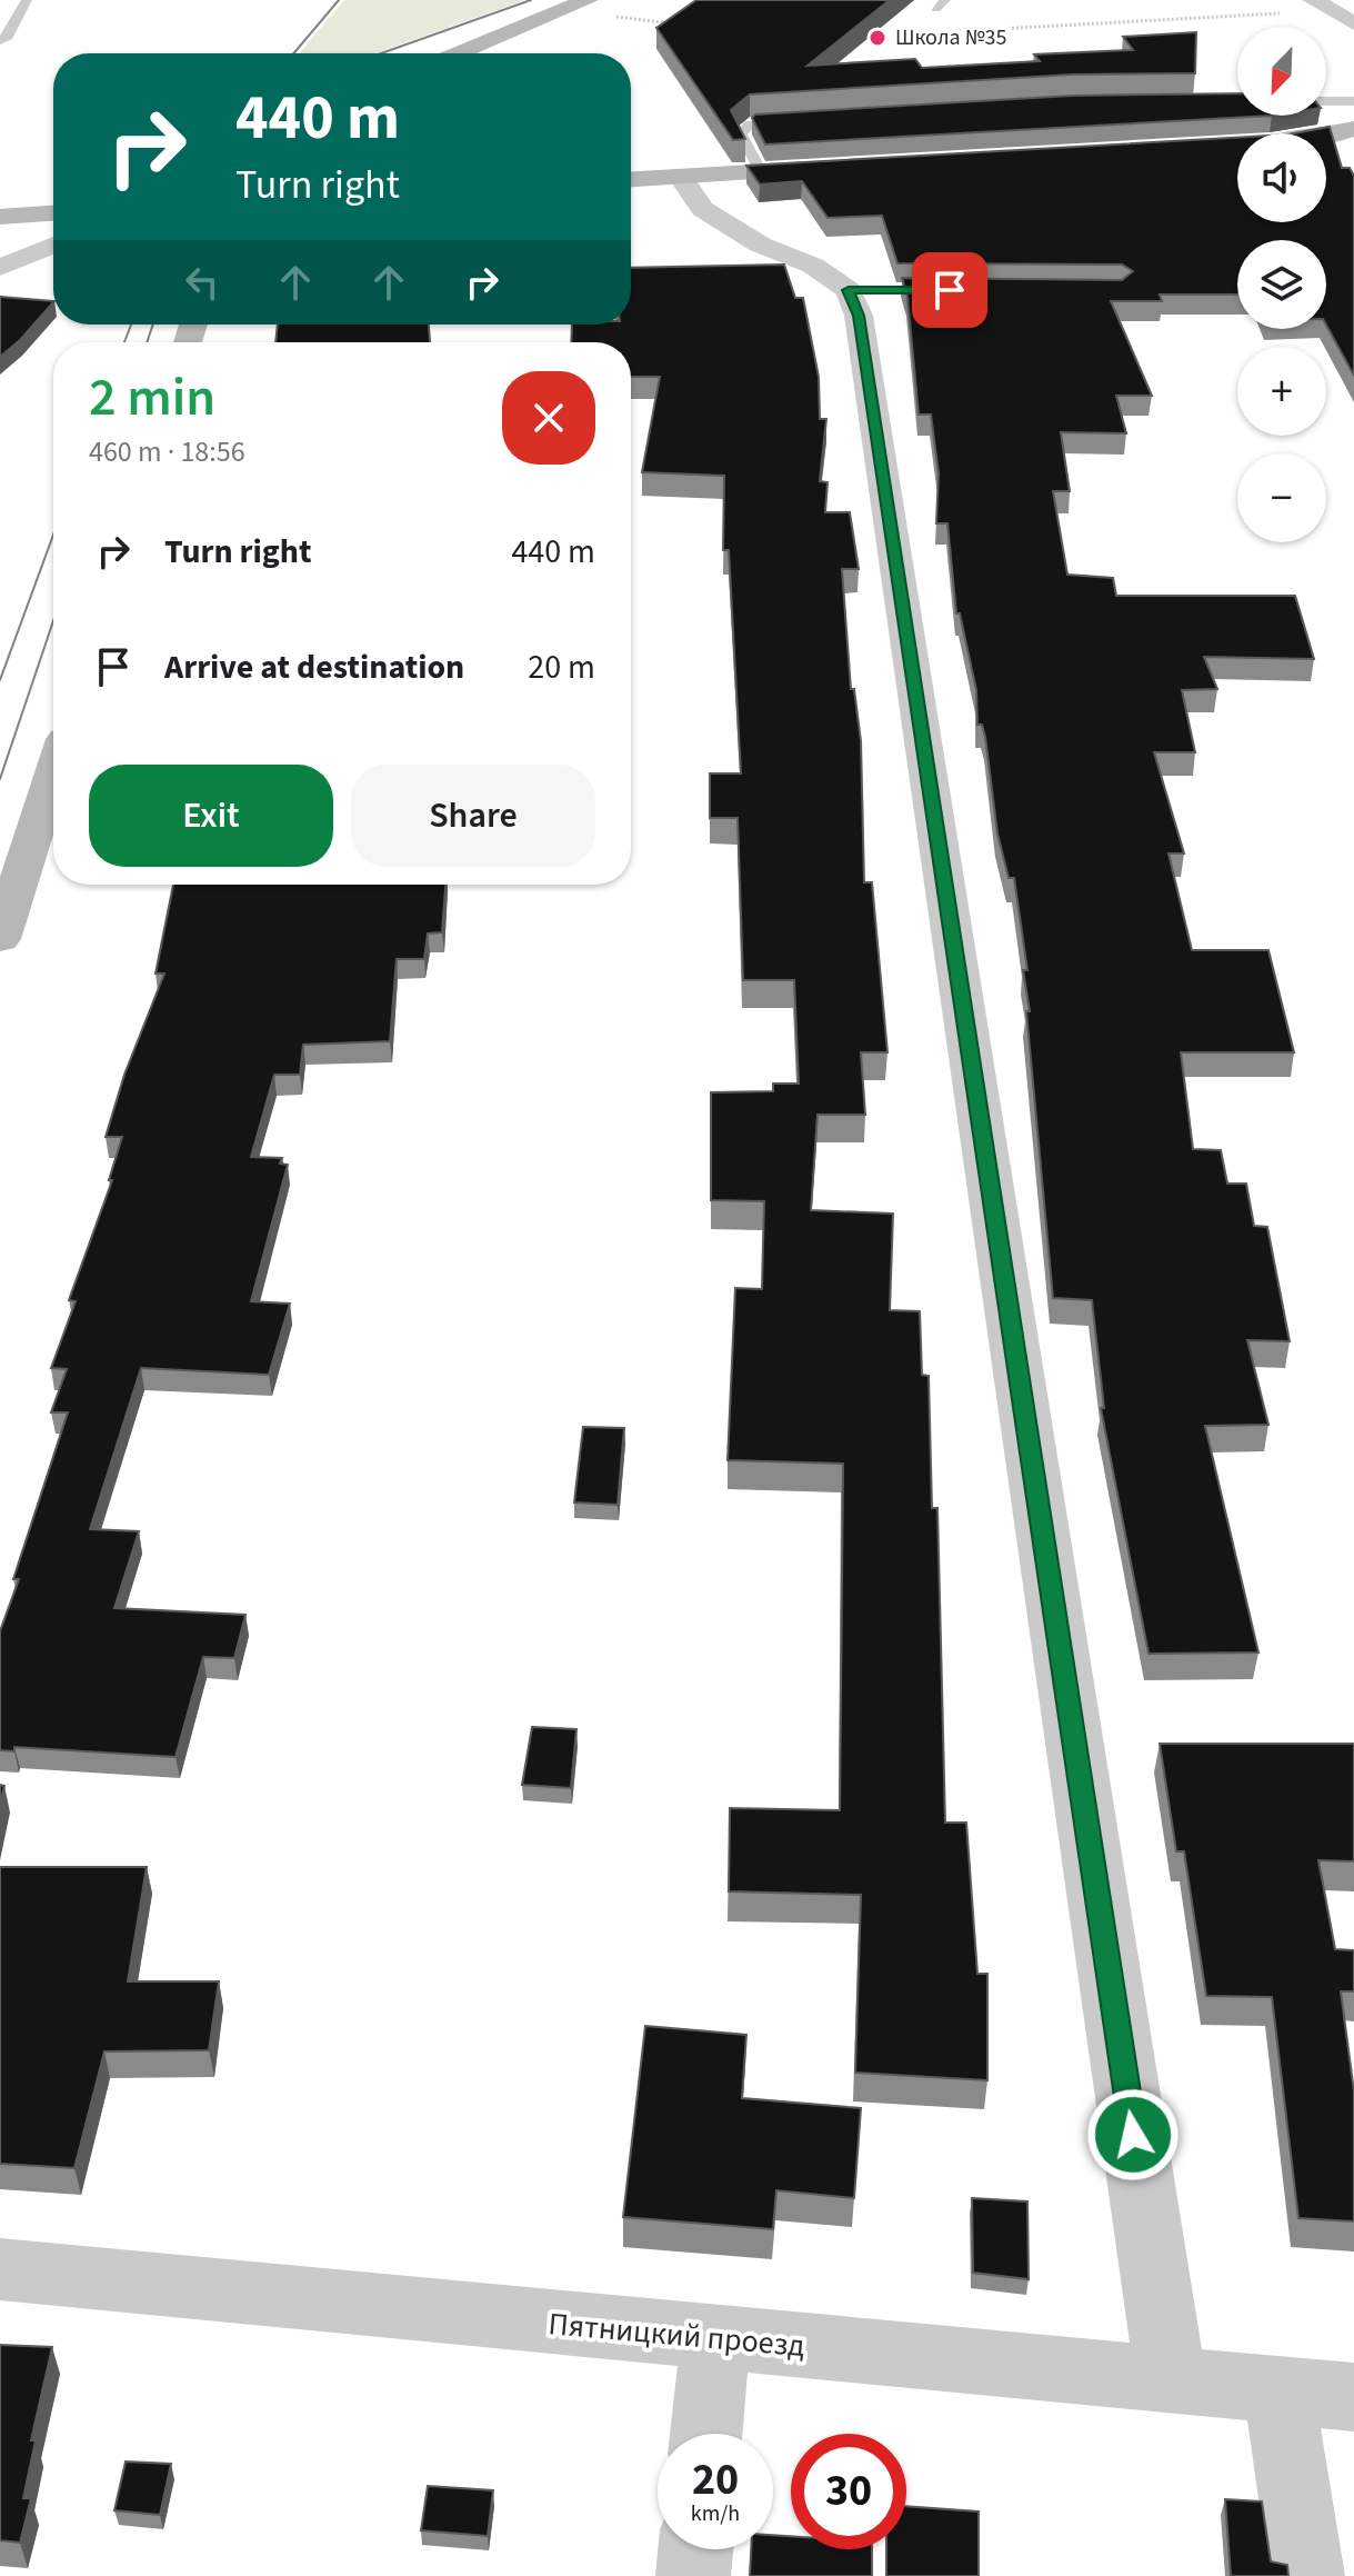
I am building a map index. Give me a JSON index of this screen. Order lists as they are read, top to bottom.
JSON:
{
  "streets": {
    "street": ["Пятницкий проезд"]
  },
  "places": ["Школа №35"],
  "north": "bottom left",
  "page": {
    "map_buttons": ["+", "−"],
    "turn": ["440 m", "Turn right"],
    "heading": ["2 min", "460 m · 18:56"],
    "list": [
      {
        "name": "Turn right",
        "value": "440 m"
      },
      {
        "name": "Arrive at destination",
        "value": "20 m"
      }
    ],
    "buttons": ["Exit", "Share"],
    "speed": "20 km/h",
    "limit": "30"
  }
}
